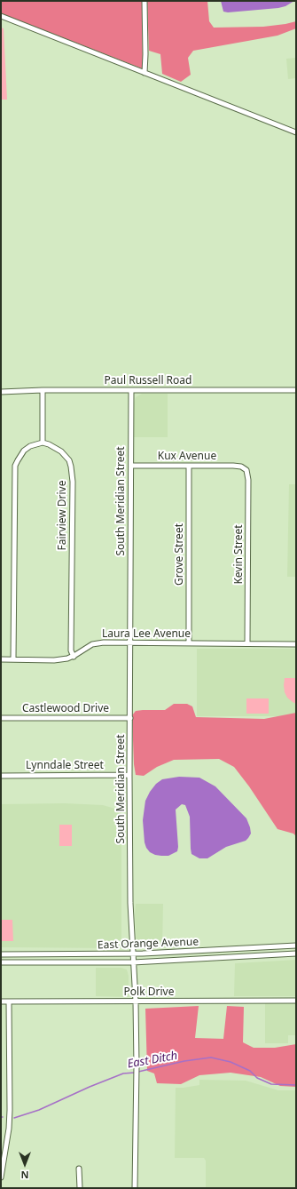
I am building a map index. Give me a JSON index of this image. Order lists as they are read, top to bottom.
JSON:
{
  "streets": {
    "street": [
      "Paul Russell Road",
      "Kux Avenue",
      "South Meridian Street",
      "Fairview Drive",
      "Grove Street",
      "Kevin Street",
      "Laura Lee Avenue",
      "Castlewood Drive",
      "Lynndale Street",
      "East Orange Avenue",
      "Polk Drive"
    ]
  },
  "crossings": [
    ["Paul Russell Road", "South Meridian Street"],
    ["Kux Avenue", "South Meridian Street"],
    ["Kux Avenue", "Grove Street"],
    ["Kux Avenue", "Kevin Street"],
    ["South Meridian Street", "Laura Lee Avenue"],
    ["South Meridian Street", "Castlewood Drive"],
    ["South Meridian Street", "Lynndale Street"],
    ["South Meridian Street", "East Orange Avenue"],
    ["South Meridian Street", "Polk Drive"],
    ["Fairview Drive", "Laura Lee Avenue"],
    ["Grove Street", "Laura Lee Avenue"],
    ["Kevin Street", "Laura Lee Avenue"]
  ],
  "water": ["East Ditch"],
  "north": "bottom"
}
